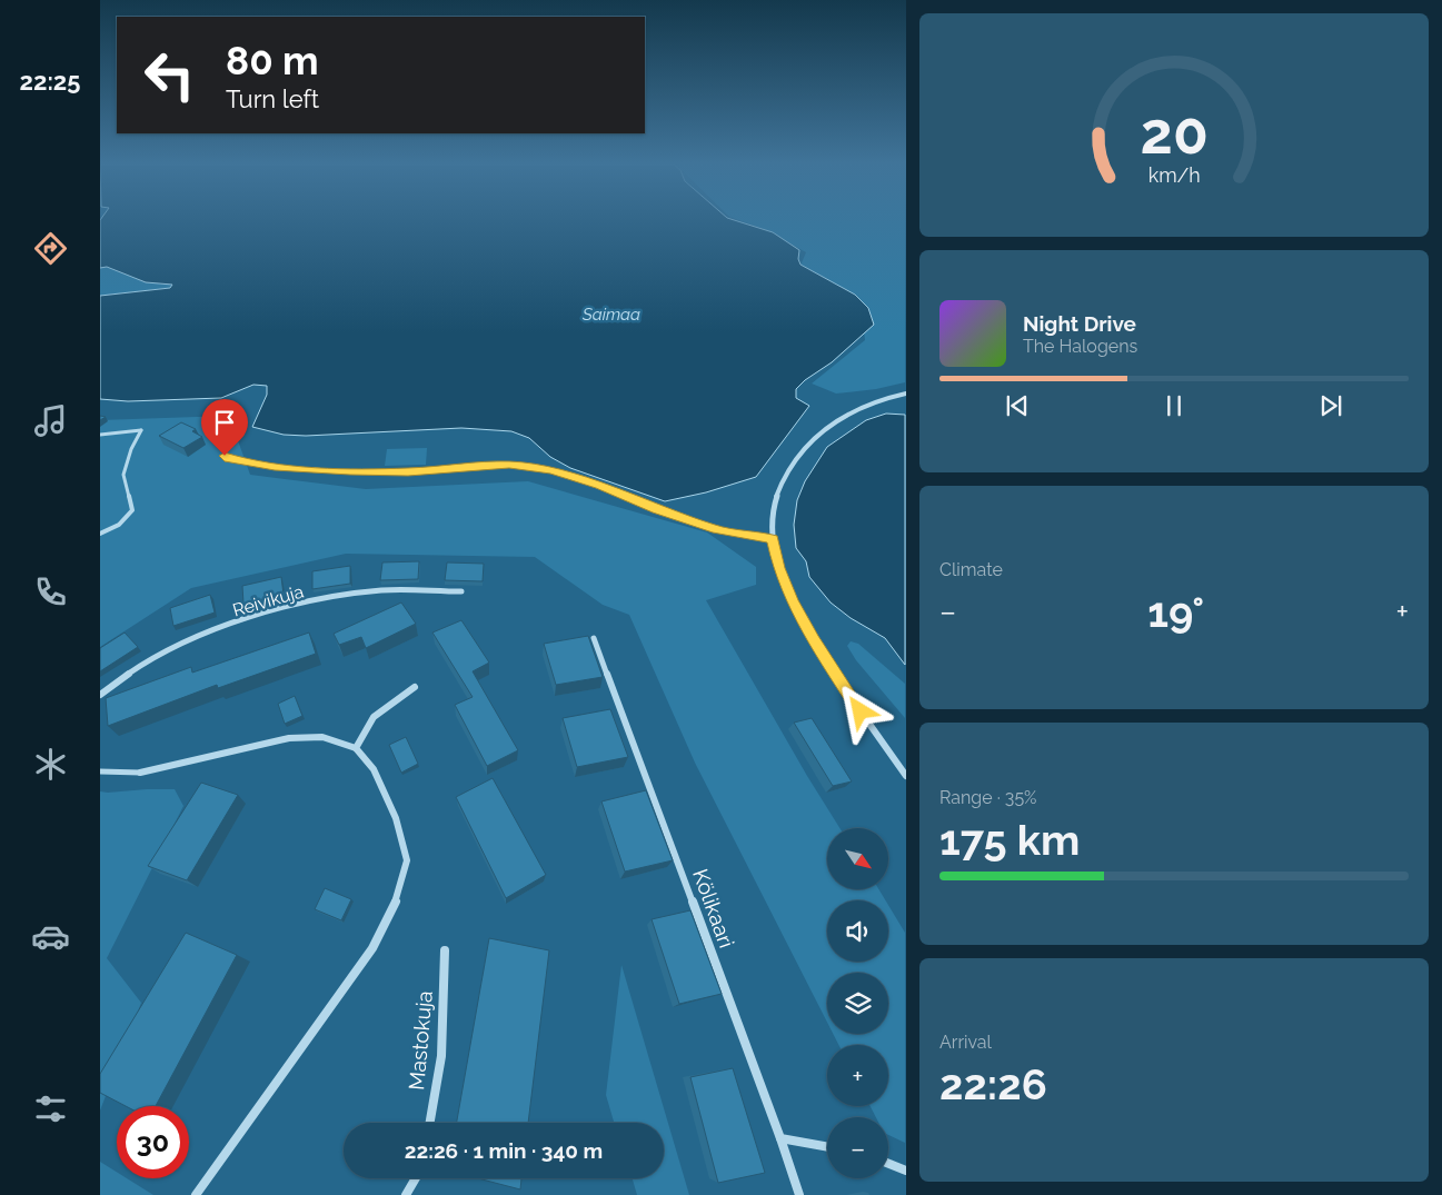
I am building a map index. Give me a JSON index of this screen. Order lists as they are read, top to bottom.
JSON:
{
  "streets": {
    "street": ["Reivikuja", "Kölikaari", "Mastokuja"]
  },
  "water": ["Saimaa"],
  "north": "bottom right",
  "page": {
    "tabs": "22:25",
    "turn": ["80 m", "Turn left"],
    "song": ["Night Drive", "The Halogens"],
    "tile": [
      "Climate",
      ["Range · 35%", "175 km"],
      ["Arrival", "22:26"]
    ],
    "heat": ["−", "19°", "+"],
    "map_buttons": ["+", "−"],
    "limit": "30",
    "trip": "22:26 · 1 min · 340 m",
    "gauge": ["20", "km/h"]
  }
}
